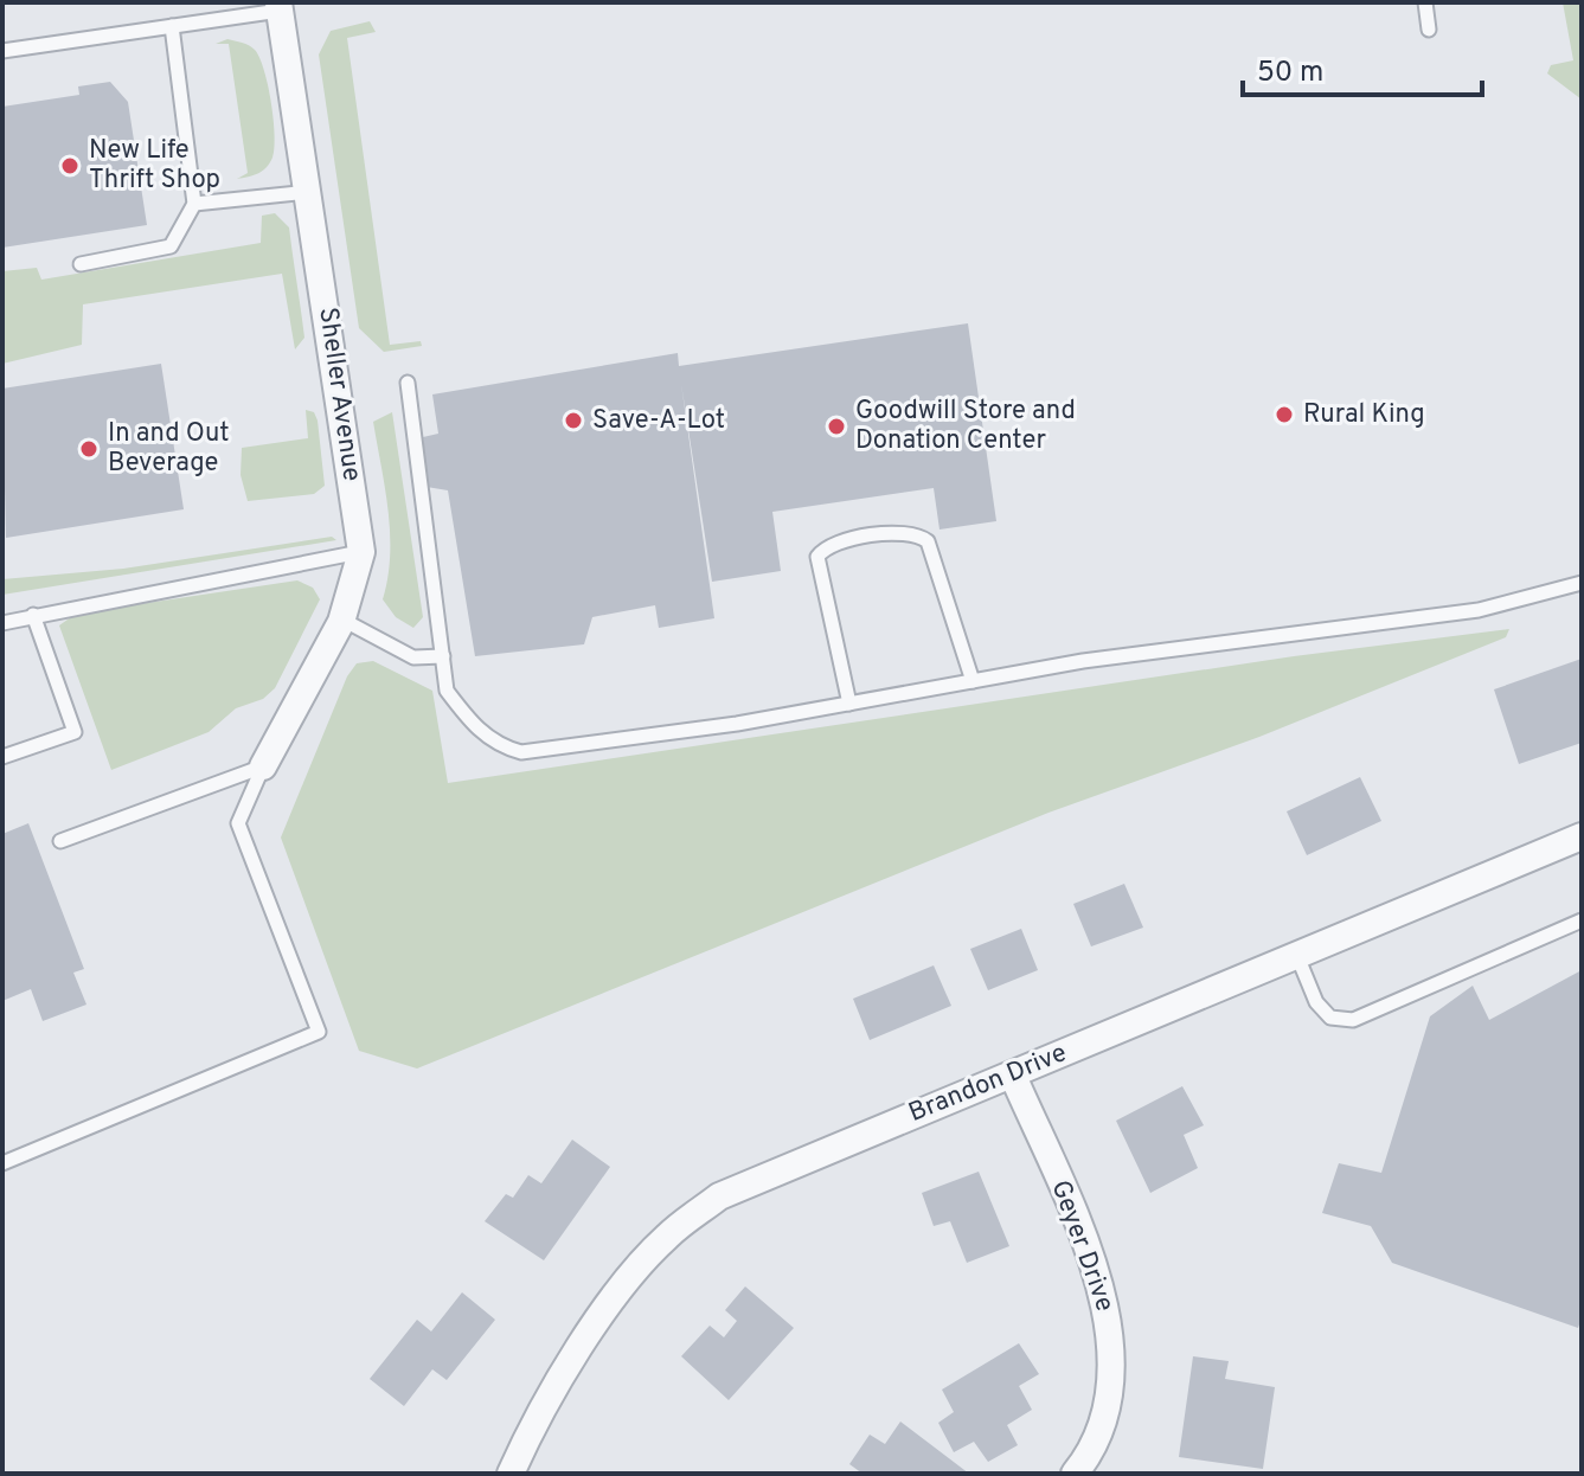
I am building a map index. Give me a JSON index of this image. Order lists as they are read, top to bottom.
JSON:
{
  "streets": {
    "street": ["Sheller Avenue", "Brandon Drive", "Geyer Drive"]
  },
  "crossings": [
    ["Brandon Drive", "Geyer Drive"]
  ],
  "places": [
    "New Life Thrift Shop",
    "Rural King",
    "Save-A-Lot",
    "Goodwill Store and Donation Center",
    "In and Out Beverage"
  ],
  "scale_bar": "50 m"
}
